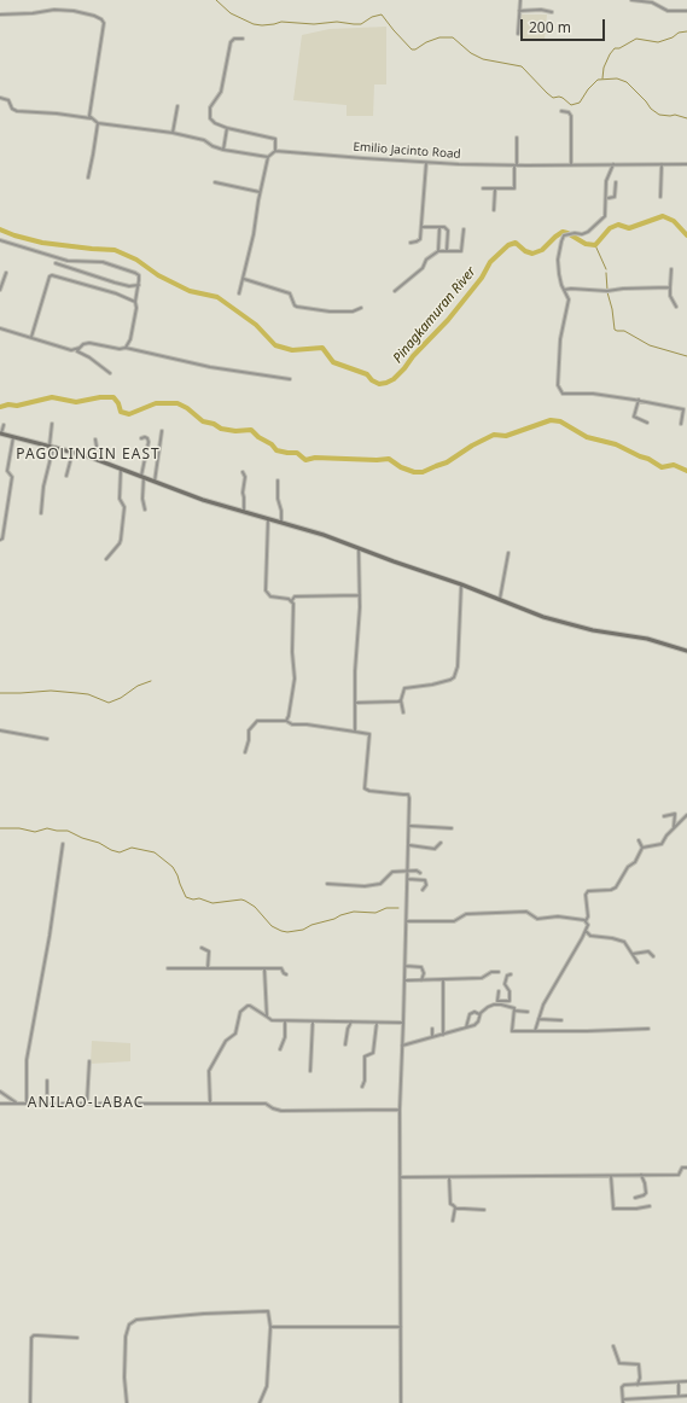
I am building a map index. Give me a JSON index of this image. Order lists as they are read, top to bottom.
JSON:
{
  "streets": {
    "street": ["Emilio Jacinto Road"]
  },
  "districts": ["PAGOLINGIN EAST", "ANILAO-LABAC"],
  "water": ["Pinagkamuran River"],
  "scale_bar": "200 m"
}
